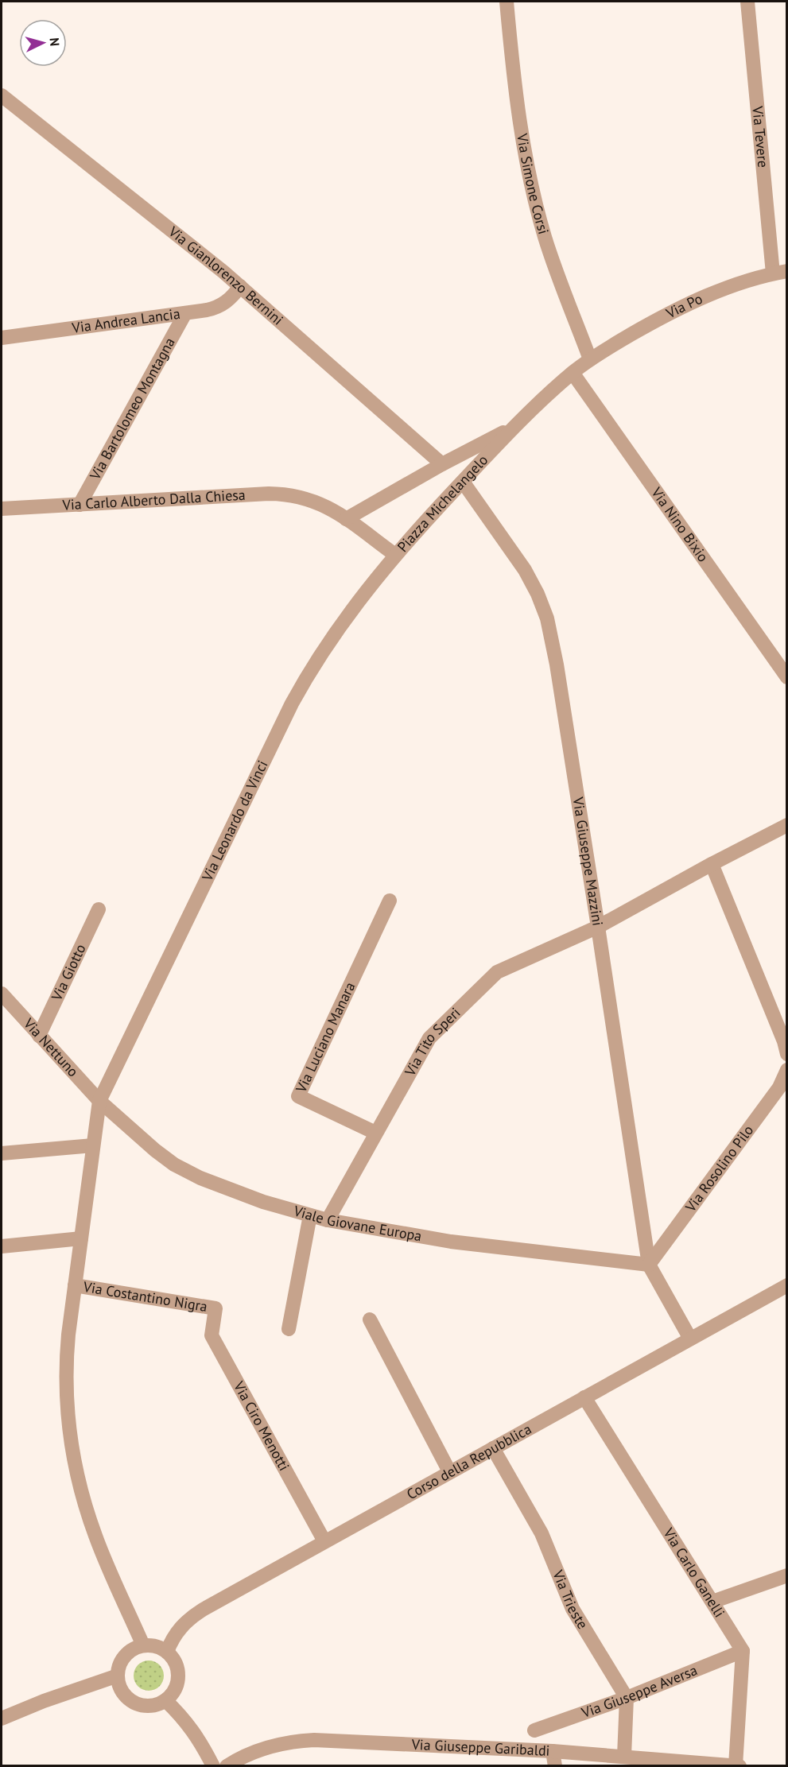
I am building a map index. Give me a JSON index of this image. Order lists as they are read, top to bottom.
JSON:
{
  "streets": {
    "street": [
      "Via Tevere",
      "Via Simone Corsi",
      "Via Gianlorenzo Bernini",
      "Via Po",
      "Via Andrea Lancia",
      "Via Bartolomeo Montagna",
      "Via Carlo Alberto Dalla Chiesa",
      "Piazza Michelangelo",
      "Via Nino Bixio",
      "Via Leonardo da Vinci",
      "Via Giuseppe Mazzini",
      "Via Giotto",
      "Via Luciano Manara",
      "Via Tito Speri",
      "Via Nettuno",
      "Via Rosolino Pilo",
      "Viale Giovane Europa",
      "Via Costantino Nigra",
      "Via Ciro Menotti",
      "Corso della Repubblica",
      "Via Carlo Ganelli",
      "Via Trieste",
      "Via Giuseppe Aversa",
      "Via Giuseppe Garibaldi"
    ]
  },
  "crossings": [
    ["Via Tevere", "Via Po"],
    ["Via Simone Corsi", "Via Po"],
    ["Via Simone Corsi", "Piazza Michelangelo"],
    ["Via Gianlorenzo Bernini", "Via Andrea Lancia"],
    ["Via Gianlorenzo Bernini", "Piazza Michelangelo"],
    ["Via Po", "Piazza Michelangelo"],
    ["Via Andrea Lancia", "Via Bartolomeo Montagna"],
    ["Via Bartolomeo Montagna", "Via Carlo Alberto Dalla Chiesa"],
    ["Via Carlo Alberto Dalla Chiesa", "Piazza Michelangelo"],
    ["Piazza Michelangelo", "Via Nino Bixio"],
    ["Piazza Michelangelo", "Via Leonardo da Vinci"],
    ["Piazza Michelangelo", "Via Giuseppe Mazzini"],
    ["Via Leonardo da Vinci", "Via Nettuno"],
    ["Via Leonardo da Vinci", "Viale Giovane Europa"],
    ["Via Leonardo da Vinci", "Via Costantino Nigra"],
    ["Via Leonardo da Vinci", "Corso della Repubblica"],
    ["Via Giuseppe Mazzini", "Via Tito Speri"],
    ["Via Giuseppe Mazzini", "Via Rosolino Pilo"],
    ["Via Giuseppe Mazzini", "Viale Giovane Europa"],
    ["Via Giotto", "Via Nettuno"],
    ["Via Luciano Manara", "Via Tito Speri"],
    ["Via Tito Speri", "Viale Giovane Europa"],
    ["Via Nettuno", "Viale Giovane Europa"],
    ["Via Rosolino Pilo", "Viale Giovane Europa"],
    ["Via Costantino Nigra", "Via Ciro Menotti"],
    ["Via Ciro Menotti", "Corso della Repubblica"],
    ["Corso della Repubblica", "Via Carlo Ganelli"],
    ["Corso della Repubblica", "Via Trieste"],
    ["Via Carlo Ganelli", "Via Giuseppe Aversa"],
    ["Via Trieste", "Via Giuseppe Aversa"]
  ],
  "north": "right"
}
